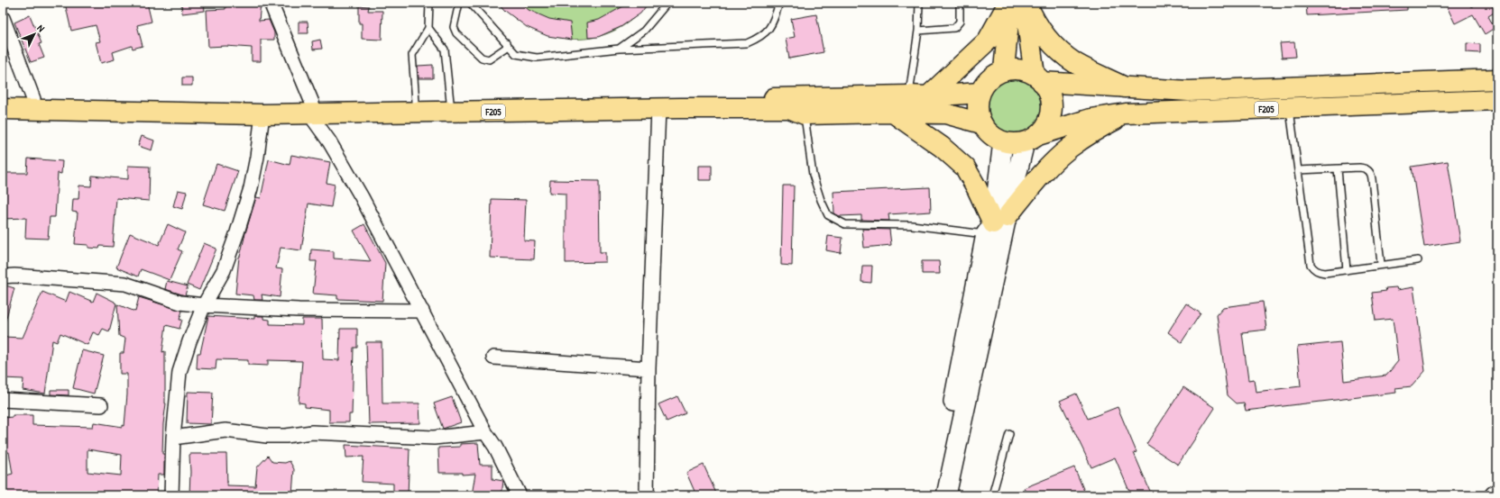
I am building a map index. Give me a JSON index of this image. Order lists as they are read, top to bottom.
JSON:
{
  "streets": {
    "main road": ["F205"]
  },
  "north": "top right"
}
